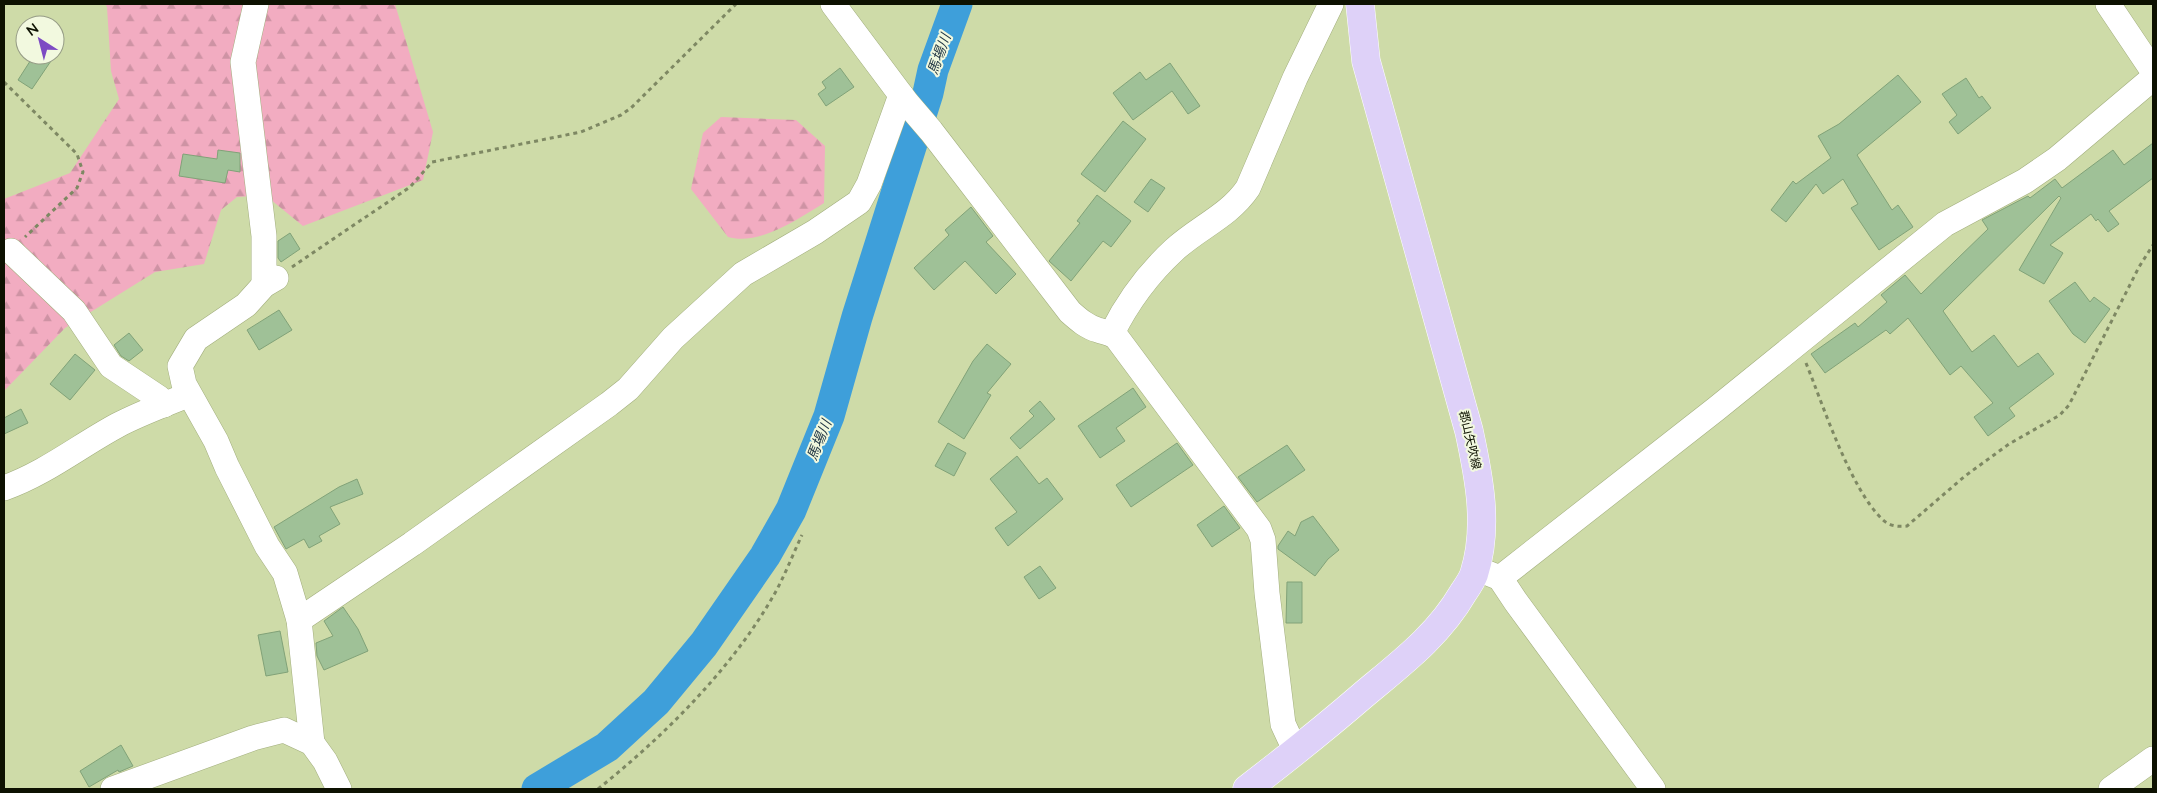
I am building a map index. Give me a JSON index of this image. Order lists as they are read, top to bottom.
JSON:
{
  "streets": {
    "main road": ["郡山矢吹線"]
  },
  "water": ["馬場川"],
  "north": "top left"
}
